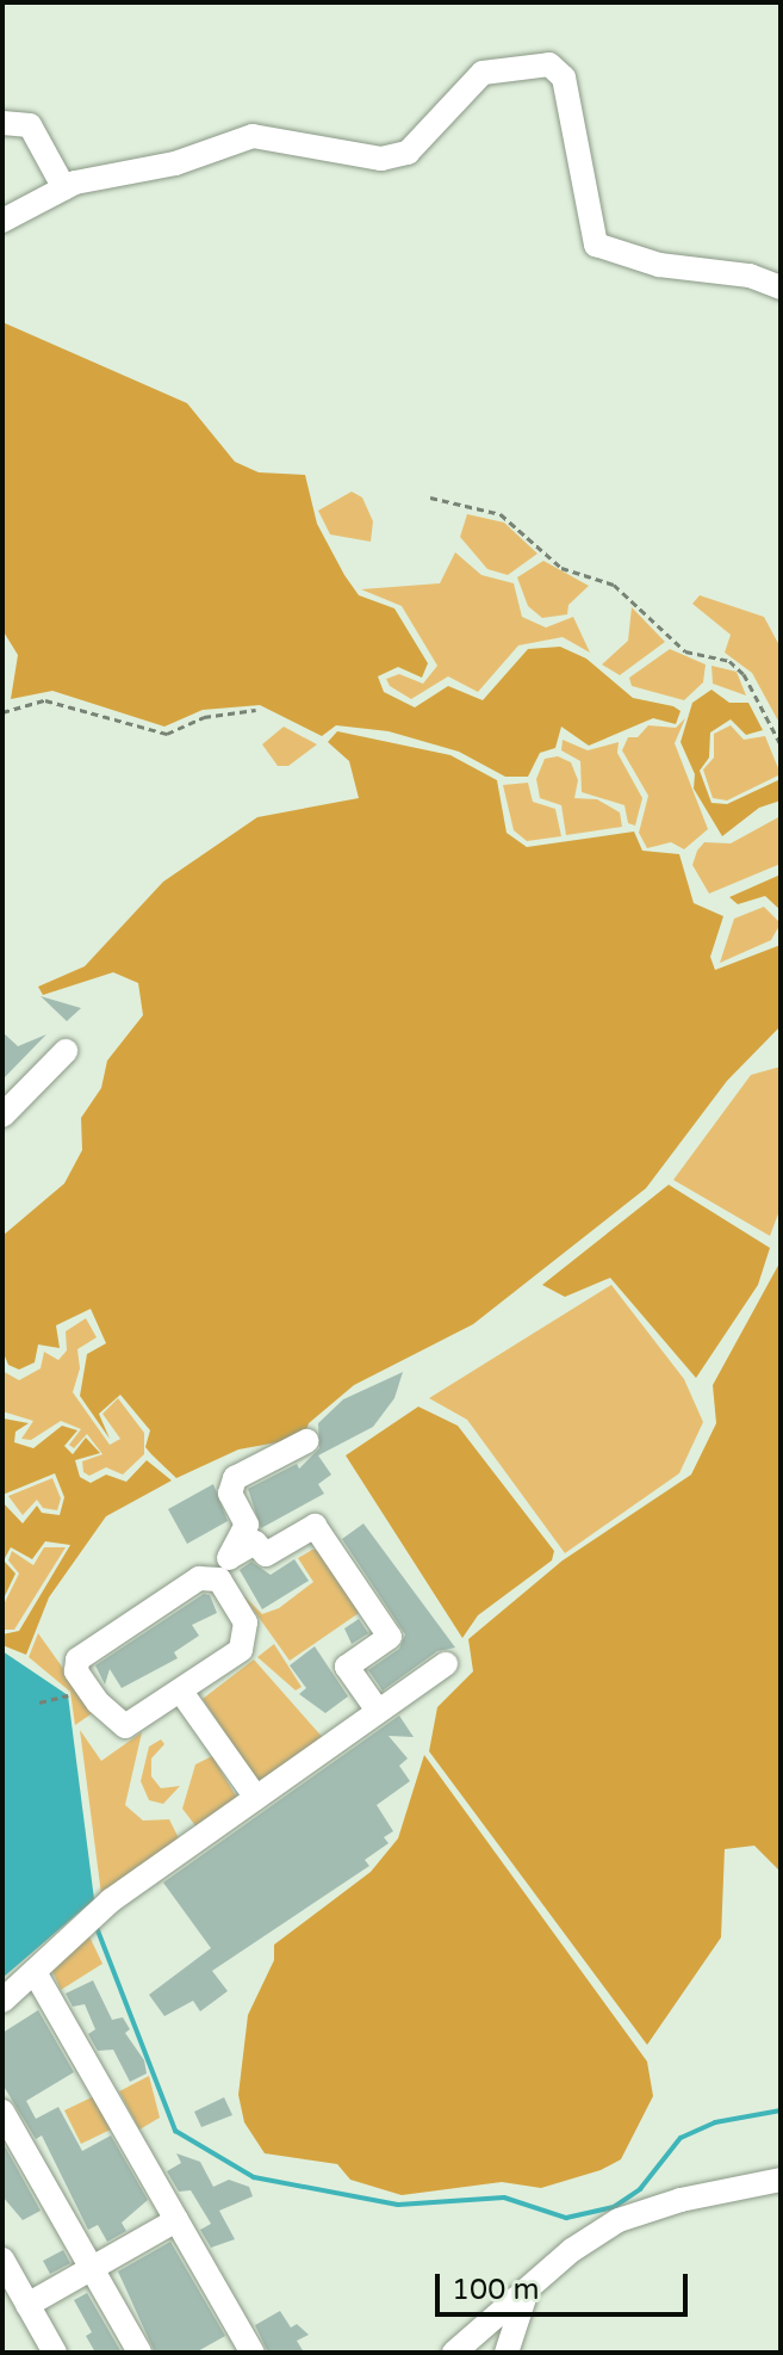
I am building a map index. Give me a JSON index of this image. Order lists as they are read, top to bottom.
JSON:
{
  "scale_bar": "100 m"
}
